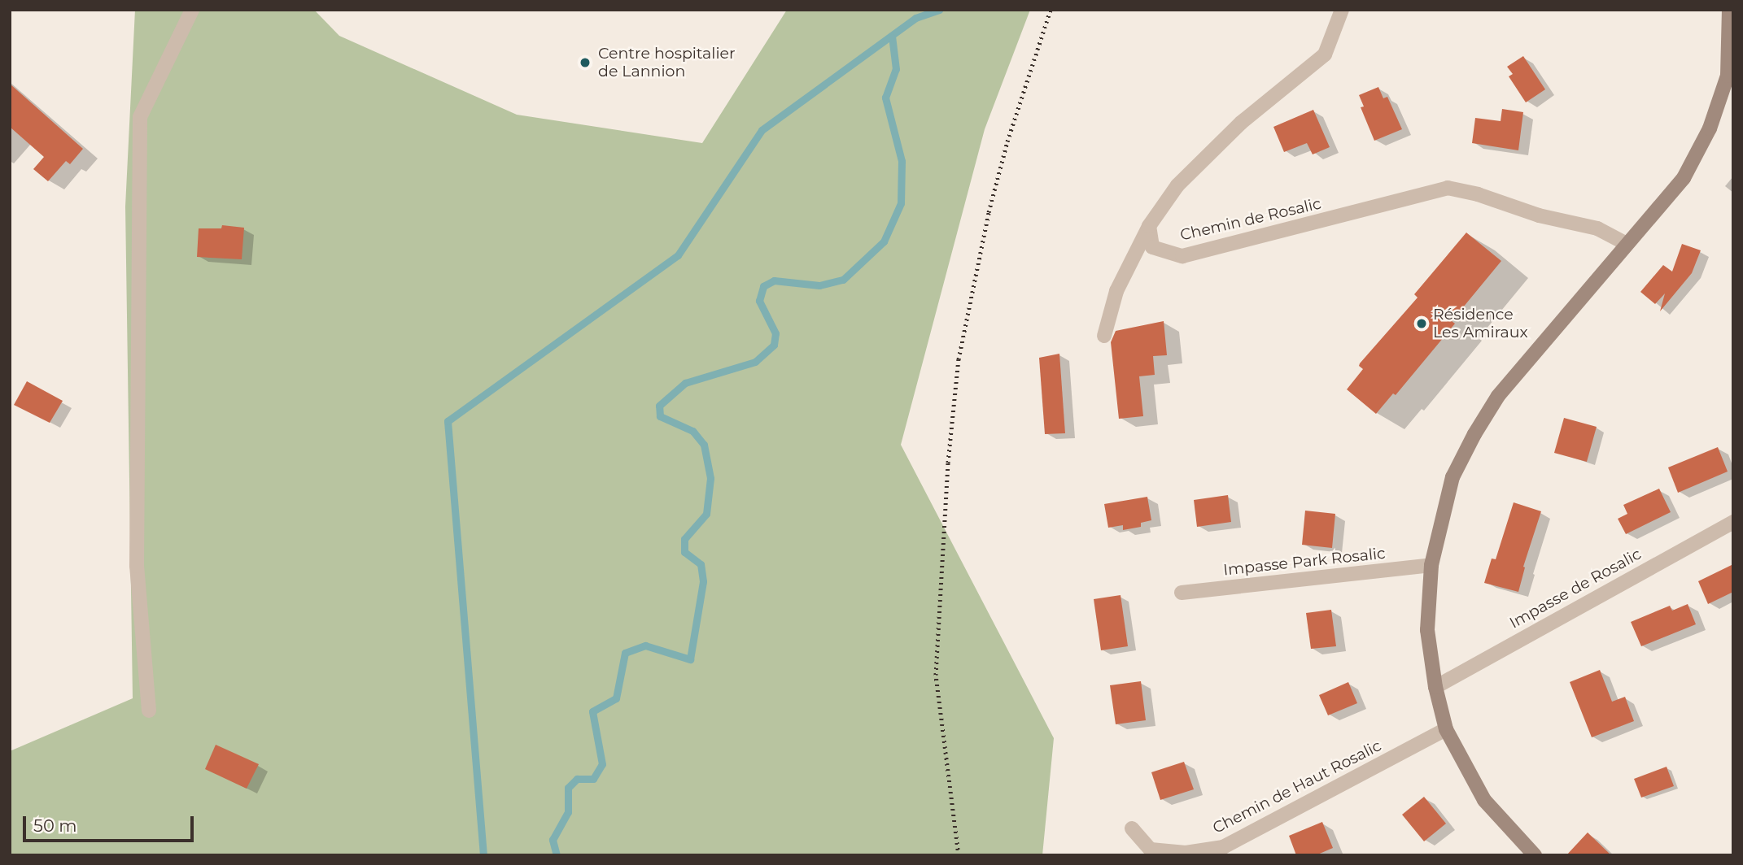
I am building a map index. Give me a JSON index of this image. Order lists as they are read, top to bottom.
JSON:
{
  "streets": {
    "street": [
      "Chemin de Rosalic",
      "Impasse Park Rosalic",
      "Impasse de Rosalic",
      "Chemin de Haut Rosalic"
    ]
  },
  "places": ["Centre hospitalier de Lannion", "Résidence Les Amiraux"],
  "scale_bar": "50 m"
}
